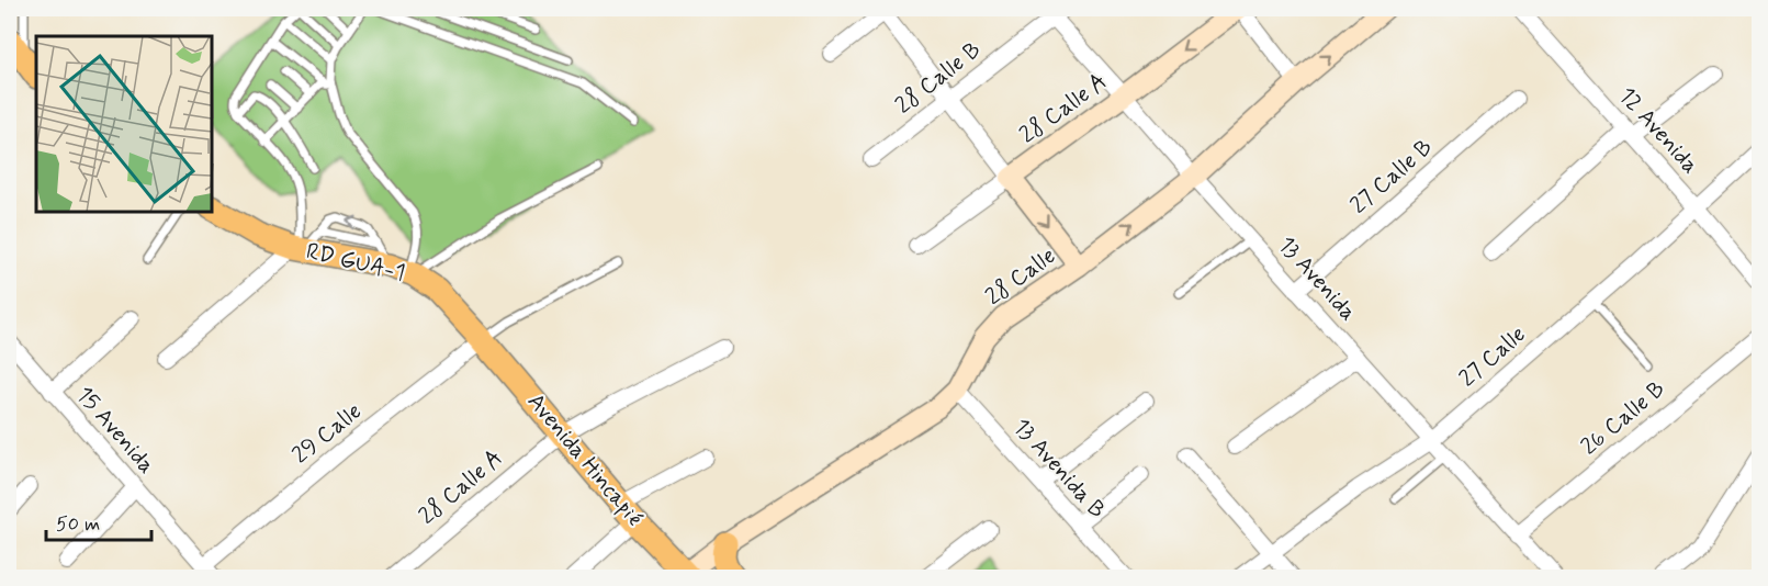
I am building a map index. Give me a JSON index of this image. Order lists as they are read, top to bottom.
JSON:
{
  "streets": {
    "main road": [
      "28 Calle A",
      "RD GUA-1",
      "28 Calle",
      "Avenida Hincapié"
    ],
    "street": [
      "28 Calle B",
      "12 Avenida",
      "27 Calle B",
      "13 Avenida",
      "27 Calle",
      "26 Calle B",
      "15 Avenida",
      "29 Calle",
      "13 Avenida B"
    ]
  },
  "crossings": [
    ["28 Calle B", "13 Avenida"],
    ["28 Calle A", "13 Avenida"],
    ["28 Calle A", "Avenida Hincapié"],
    ["12 Avenida", "27 Calle"],
    ["27 Calle B", "13 Avenida"],
    ["RD GUA-1", "29 Calle"],
    ["RD GUA-1", "Avenida Hincapié"],
    ["28 Calle", "13 Avenida"],
    ["28 Calle", "Avenida Hincapié"],
    ["28 Calle", "13 Avenida B"],
    ["13 Avenida", "27 Calle"],
    ["13 Avenida", "26 Calle B"],
    ["15 Avenida", "29 Calle"],
    ["29 Calle", "Avenida Hincapié"]
  ],
  "scale_bar": "50 m"
}
